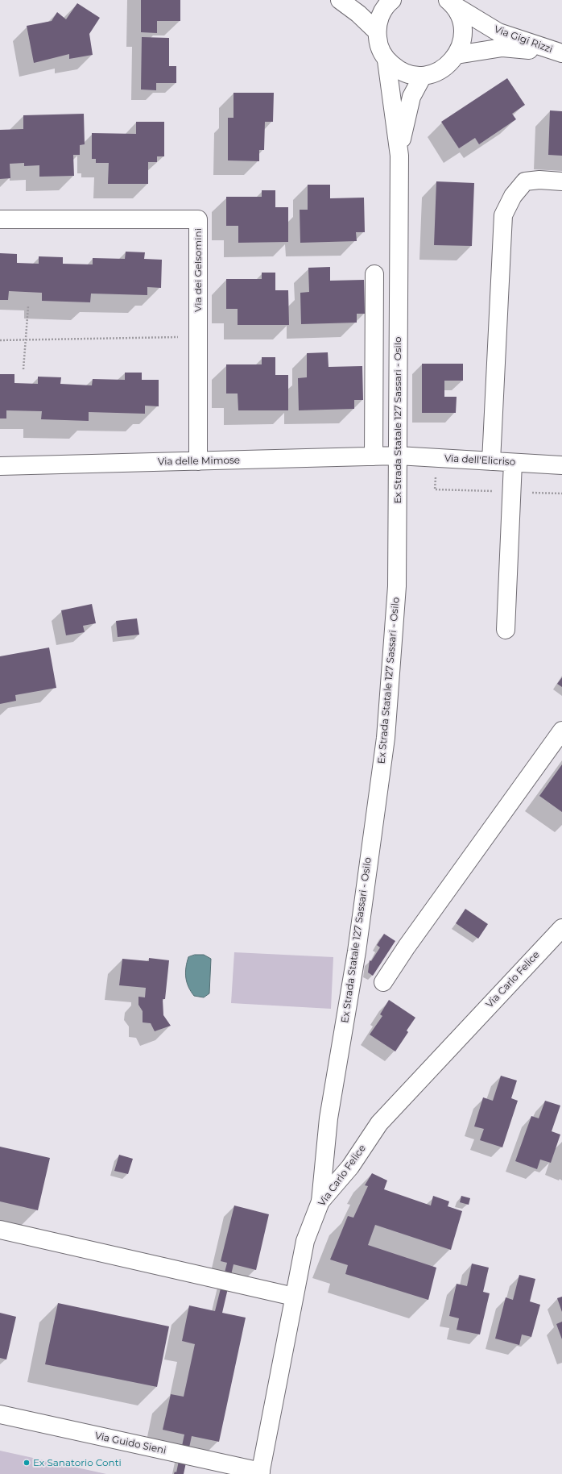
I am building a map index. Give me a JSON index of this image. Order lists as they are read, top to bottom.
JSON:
{
  "streets": {
    "street": [
      "Via Gigi Rizzi",
      "Via dei Gelsomini",
      "Ex Strada Statale 127 Sassari - Osilo",
      "Via dell'Elicriso",
      "Via delle Mimose",
      "Via Carlo Felice",
      "Via Guido Sieni"
    ]
  },
  "crossings": [
    ["Via dei Gelsomini", "Via delle Mimose"],
    ["Ex Strada Statale 127 Sassari - Osilo", "Via dell'Elicriso"],
    ["Ex Strada Statale 127 Sassari - Osilo", "Via delle Mimose"],
    ["Ex Strada Statale 127 Sassari - Osilo", "Via Carlo Felice"],
    ["Via dell'Elicriso", "Via delle Mimose"],
    ["Via Carlo Felice", "Via Guido Sieni"]
  ],
  "places": ["Ex Sanatorio Conti"]
}
